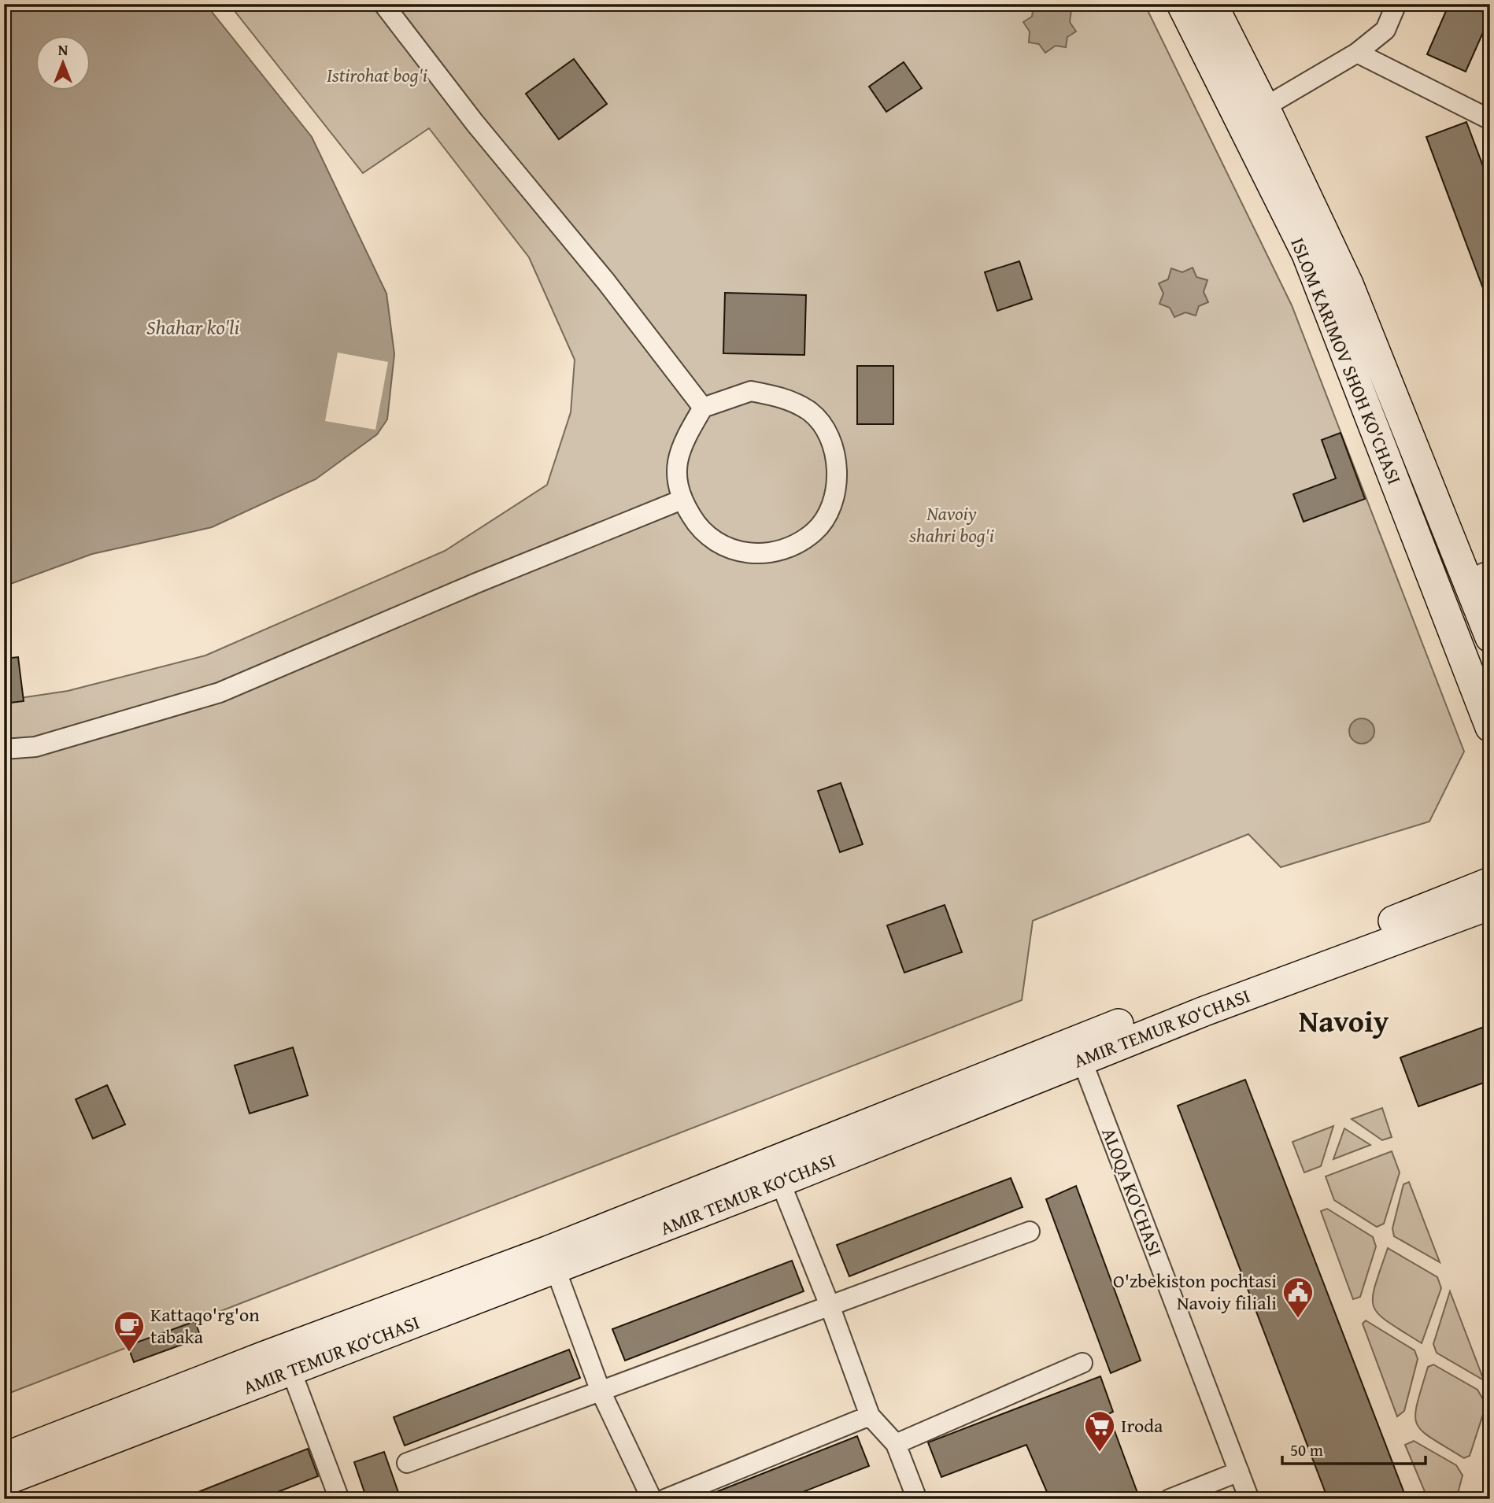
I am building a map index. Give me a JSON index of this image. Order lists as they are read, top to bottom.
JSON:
{
  "streets": {
    "main road": ["ISLOM KARIMOV SHOH KO'CHASI", "AMIR TEMUR KO‘CHASI"],
    "street": ["ALOQA KO'CHASI"]
  },
  "crossings": [
    ["AMIR TEMUR KO‘CHASI", "ALOQA KO'CHASI"]
  ],
  "districts": ["Navoiy"],
  "water": ["Shahar ko'li"],
  "parks": ["Istirohat bog'i", "Navoiy shahri bog'i"],
  "places": {
    "public building": ["O'zbekiston pochtasi Navoiy filiali"],
    "cafe": ["Kattaqo'rg'on tabaka"],
    "supermarket": ["Iroda"]
  },
  "scale_bar": "50 m",
  "north": "top"
}
